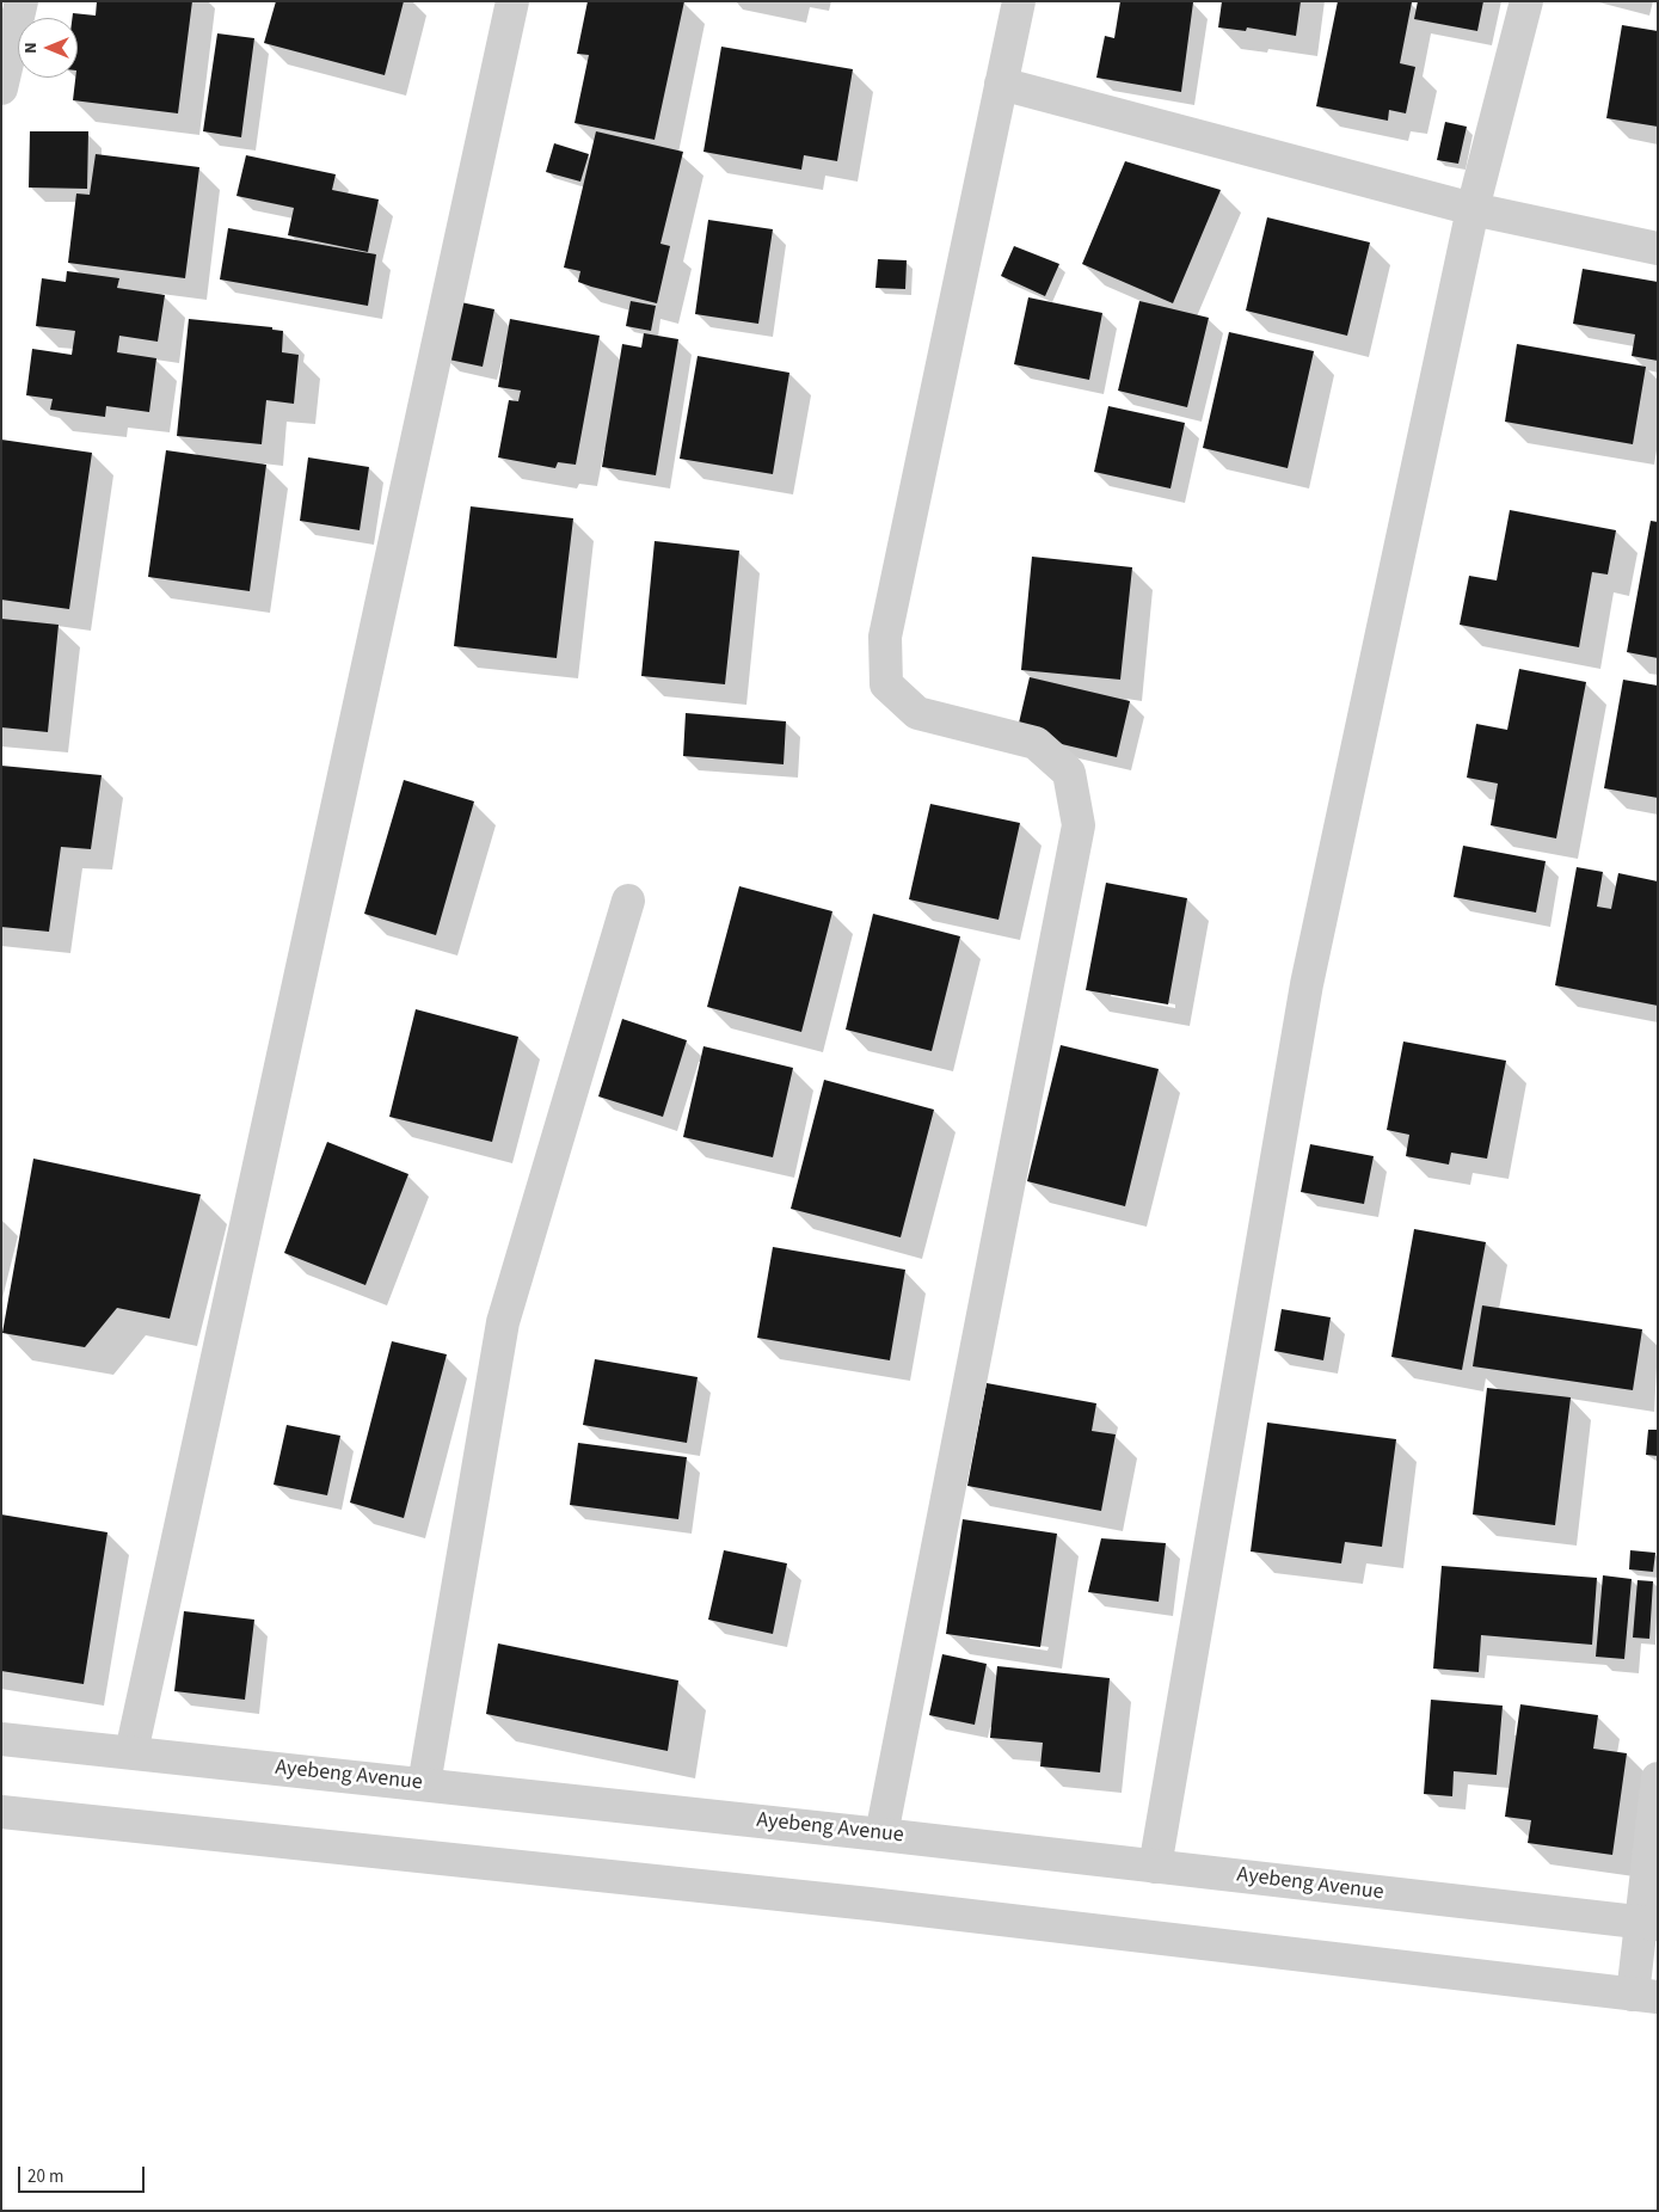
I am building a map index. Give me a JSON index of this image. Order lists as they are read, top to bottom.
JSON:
{
  "streets": {
    "street": ["Ayebeng Avenue"]
  },
  "scale_bar": "20 m",
  "north": "left"
}
